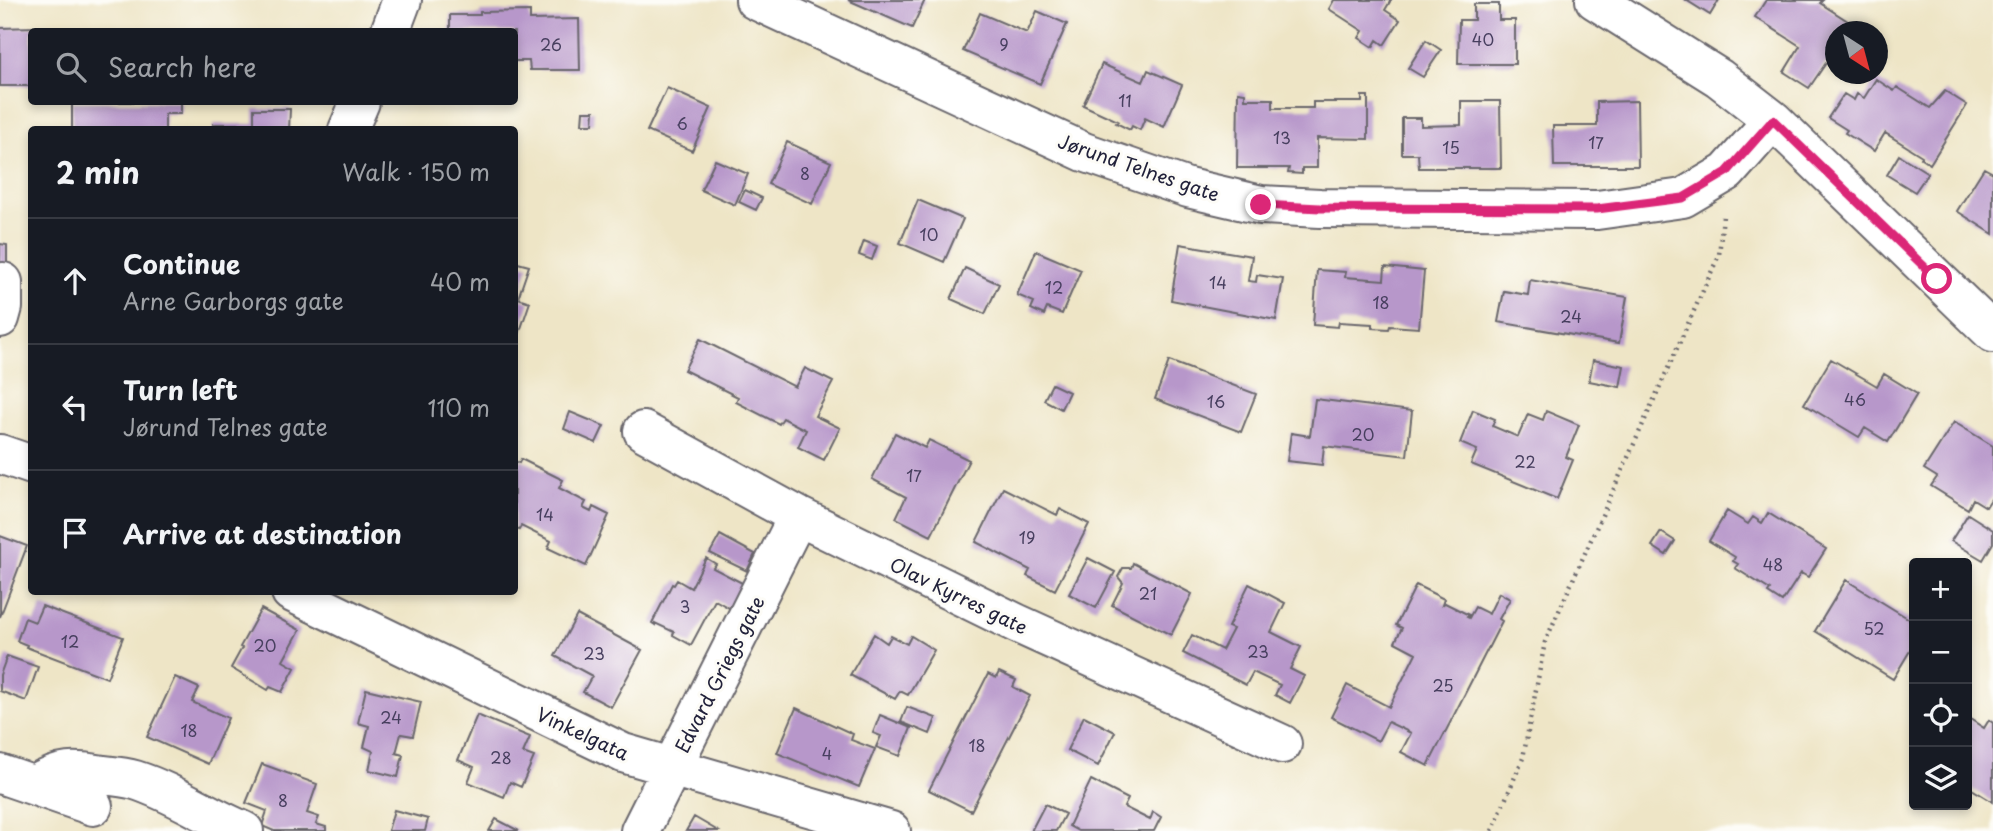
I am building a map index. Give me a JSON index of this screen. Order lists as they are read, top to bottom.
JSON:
{
  "streets": {
    "street": [
      "Jørund Telnes gate",
      "Olav Kyrres gate",
      "Edvard Griegs gate",
      "Vinkelgata"
    ]
  },
  "crossings": [
    ["Olav Kyrres gate", "Edvard Griegs gate"],
    ["Edvard Griegs gate", "Vinkelgata"]
  ],
  "house_numbers": [
    "40",
    "26",
    "9",
    "11",
    "6",
    "13",
    "17",
    "15",
    "8",
    "10",
    "14",
    "12",
    "18",
    "24",
    "46",
    "16",
    "20",
    "22",
    "17",
    "14",
    "19",
    "48",
    "21",
    "3",
    "52",
    "12",
    "20",
    "23",
    "23",
    "25",
    "24",
    "18",
    "18",
    "4",
    "28",
    "8"
  ],
  "north": "bottom right",
  "page": {
    "search": "Search here",
    "heading": ["2 min", "Walk · 150 m"],
    "list": [
      ["Continue", "Arne Garborgs gate", "40 m"],
      ["Turn left", "Jørund Telnes gate", "110 m"],
      "Arrive at destination"
    ],
    "map_buttons": ["+", "−"]
  }
}
